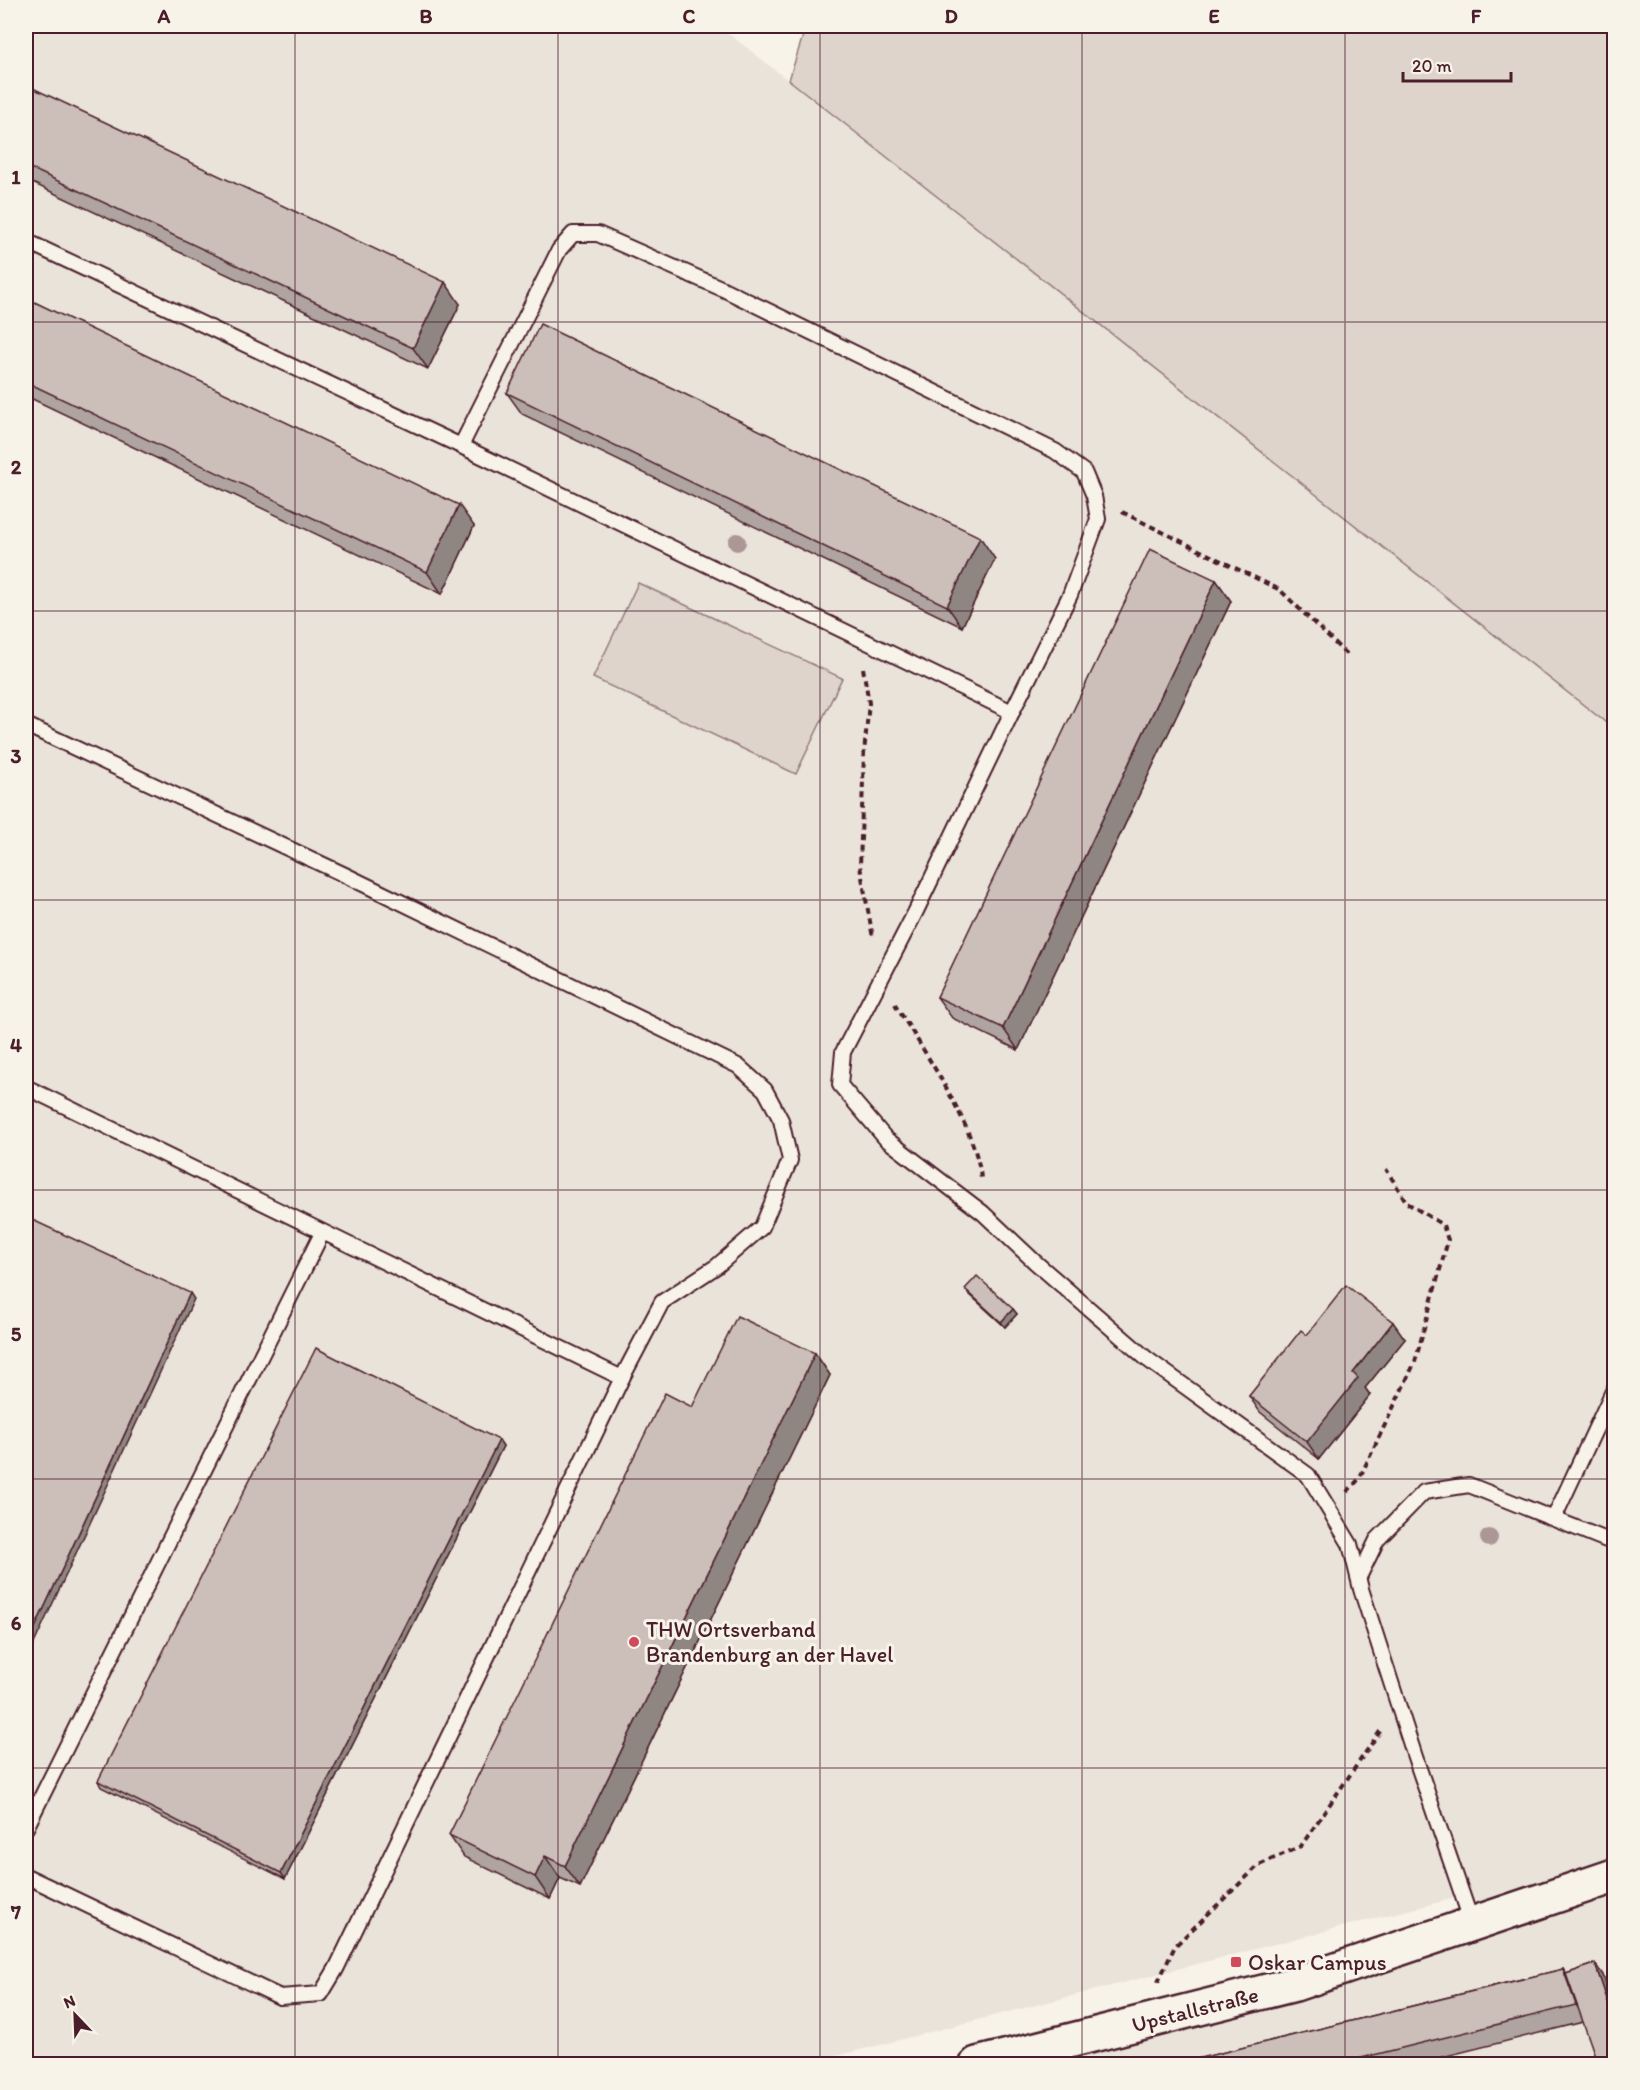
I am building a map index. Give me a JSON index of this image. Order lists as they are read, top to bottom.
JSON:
{
  "streets": {
    "street": ["Upstallstraße"]
  },
  "places": {
    "other": ["THW Ortsverband Brandenburg an der Havel"],
    "transit": ["Oskar Campus"]
  },
  "scale_bar": "20 m",
  "north": "top left",
  "grid": {
    "columns": [
      "A",
      "B",
      "C",
      "D",
      "E",
      "F"
    ],
    "rows": [
      "1",
      "2",
      "3",
      "4",
      "5",
      "6",
      "7"
    ]
  }
}
